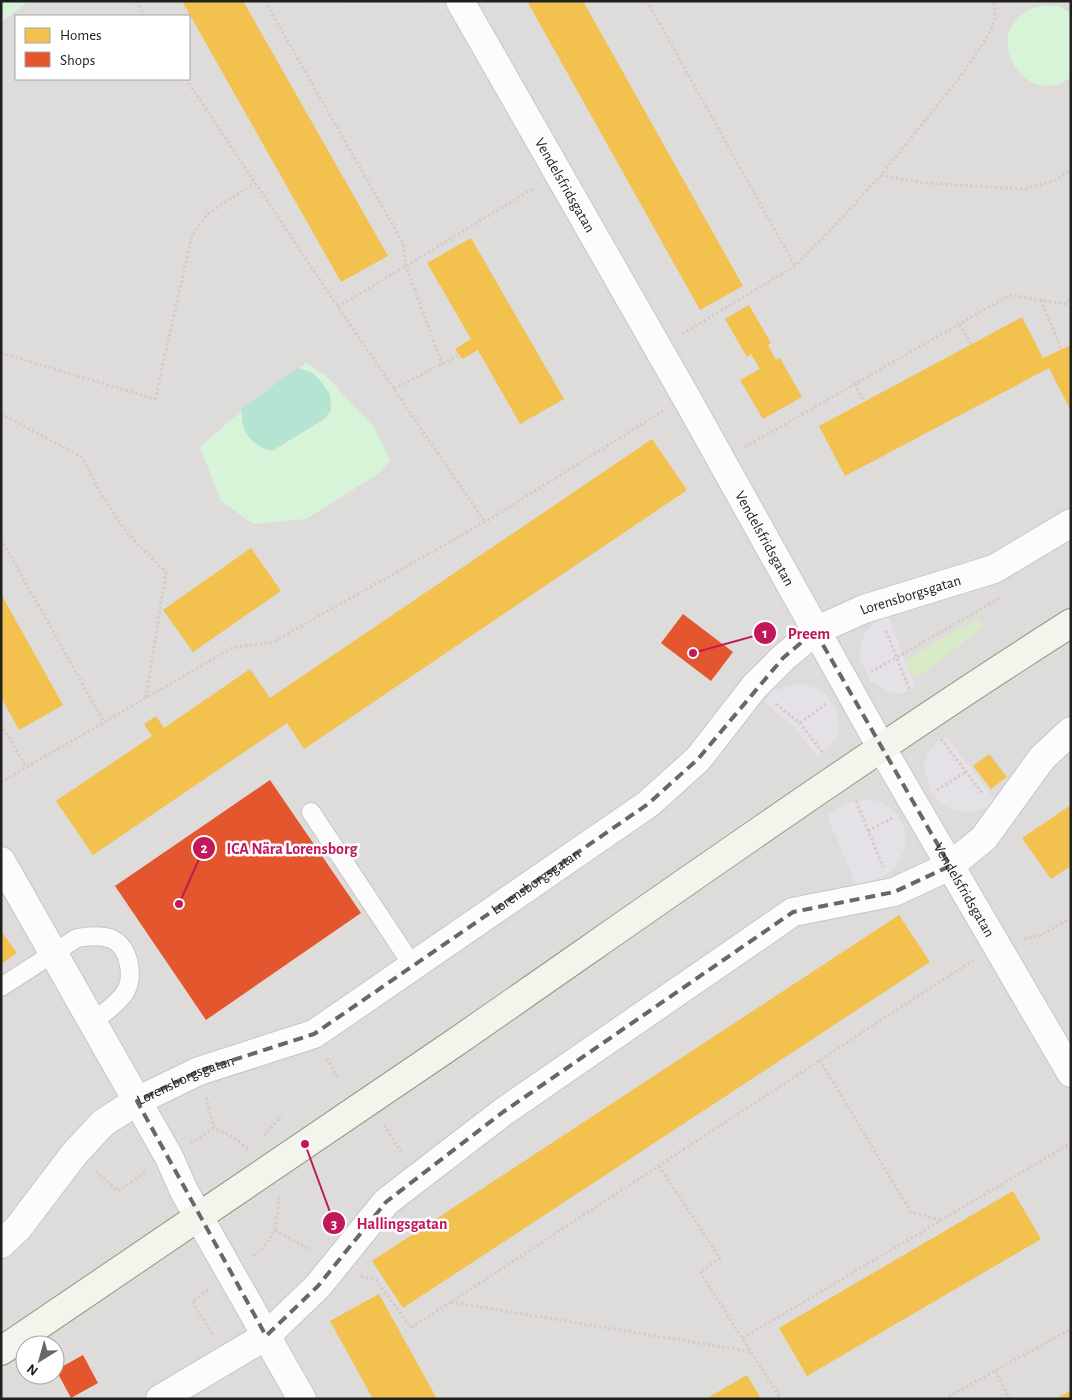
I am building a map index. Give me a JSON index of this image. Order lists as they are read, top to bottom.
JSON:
{
  "streets": {
    "street": ["Vendelsfridsgatan", "Lorensborgsgatan"]
  },
  "crossings": [
    ["Vendelsfridsgatan", "Lorensborgsgatan"]
  ],
  "places": ["Preem", "ICA Nära Lorensborg", "Hallingsgatan"],
  "legend": ["Homes", "Shops"],
  "north": "bottom left"
}
